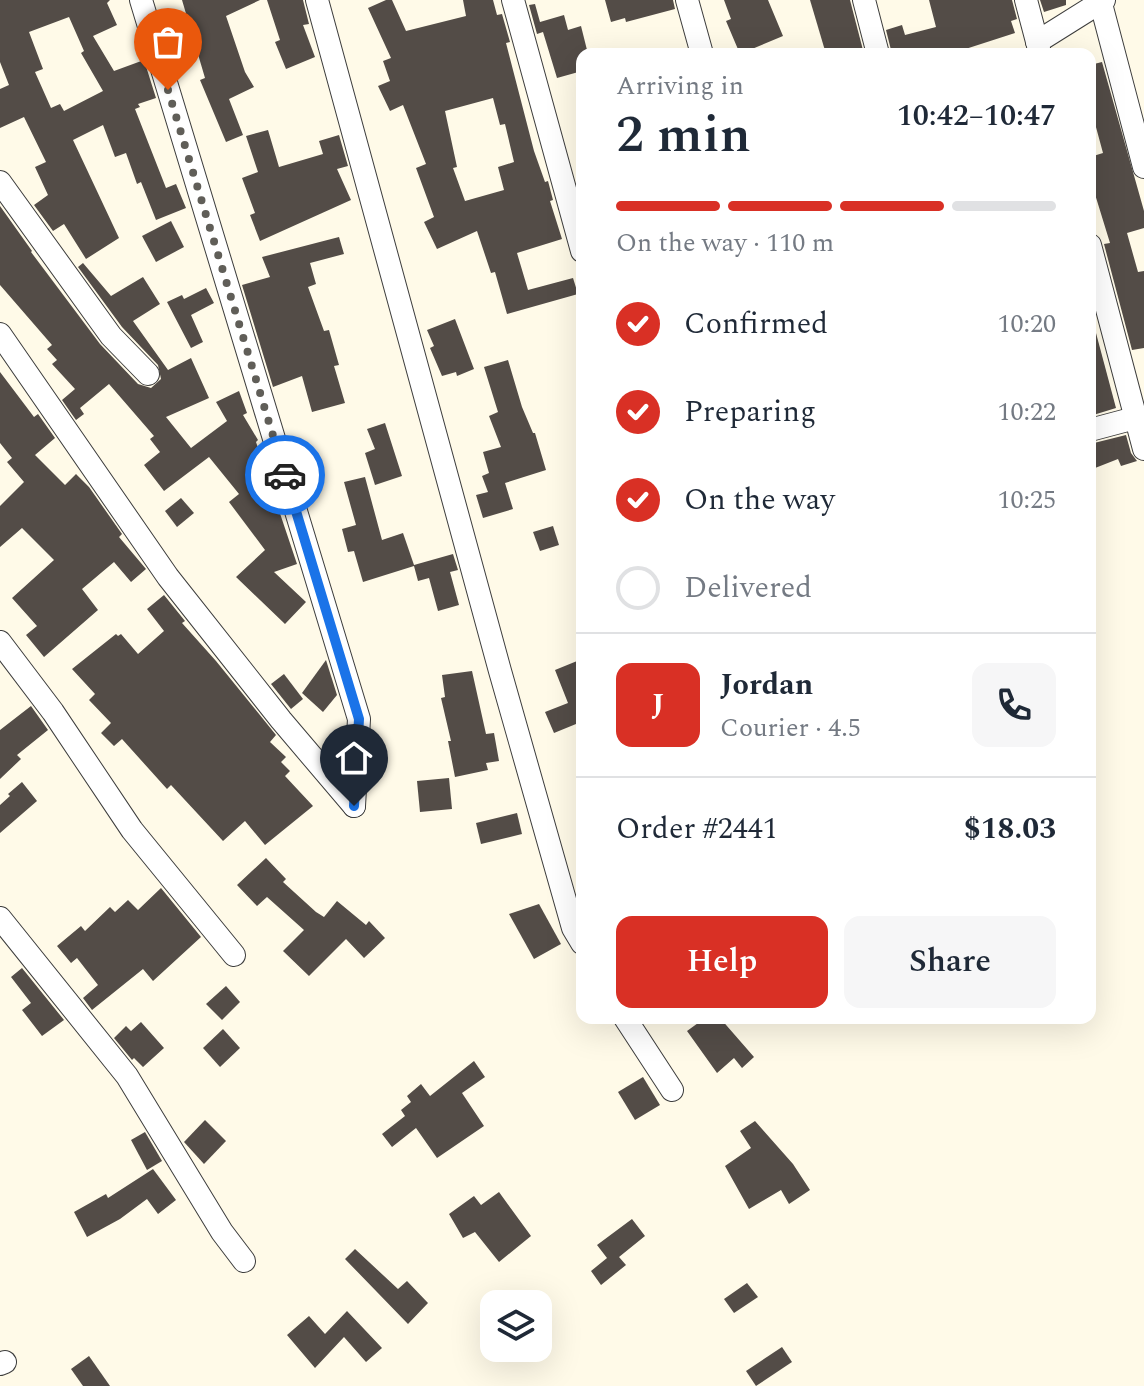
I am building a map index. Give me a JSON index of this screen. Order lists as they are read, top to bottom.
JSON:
{
  "page": {
    "heading": ["2 min", "Arriving in", "10:42–10:47"],
    "panel": [
      "Jordan",
      "Courier · 4.5",
      "Order #2441",
      "$18.03"
    ],
    "bar": "On the way · 110 m",
    "list": [
      ["Confirmed", "10:20"],
      ["Preparing", "10:22"],
      ["On the way", "10:25"],
      "Delivered"
    ],
    "round": "J",
    "buttons": ["Help", "Share"]
  }
}
